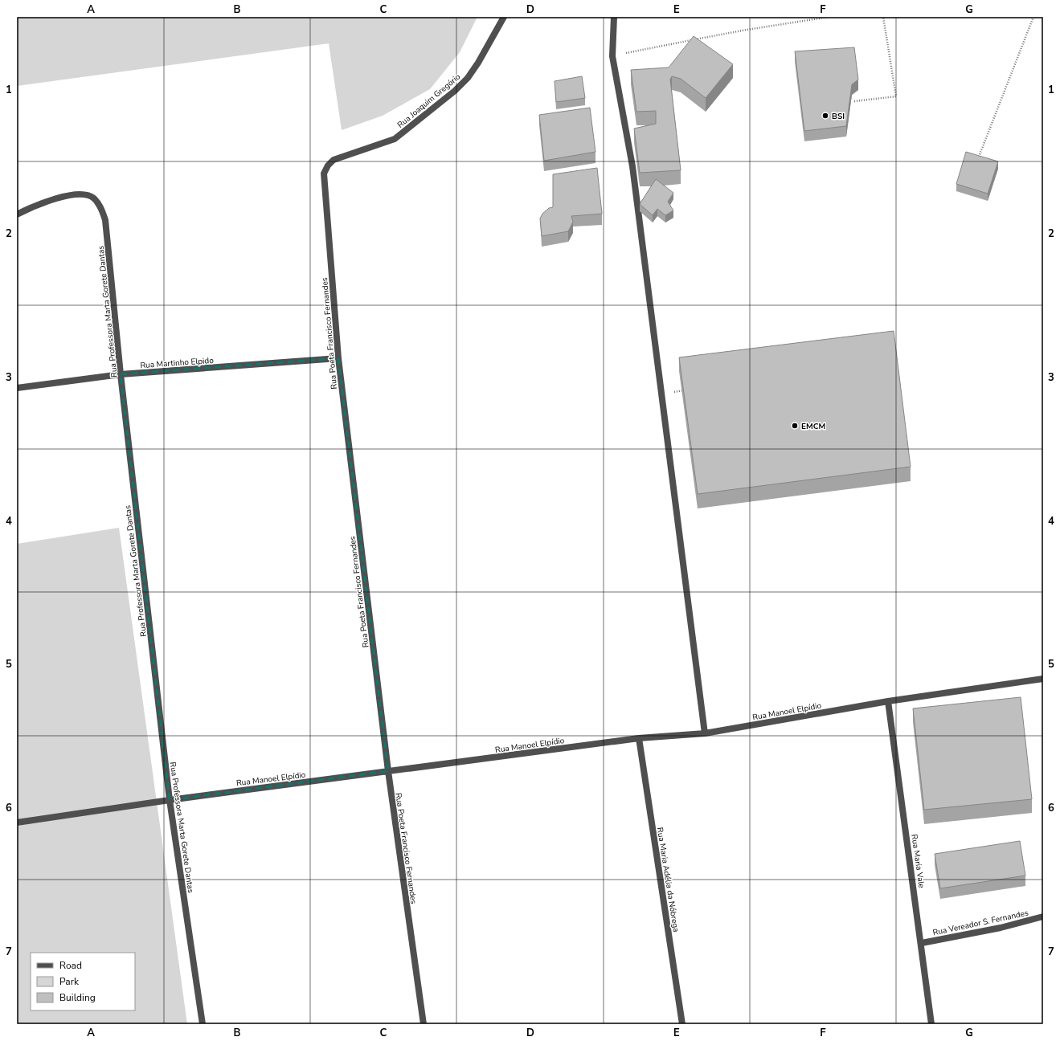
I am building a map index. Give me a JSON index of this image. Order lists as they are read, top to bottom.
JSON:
{
  "streets": {
    "street": [
      "Rua Joaquim Gregório",
      "Rua Professora Marta Gorete Dantas",
      "Rua Poeta Francisco Fernandes",
      "Rua Martinho Elpido",
      "Rua Manoel Elpídio",
      "Rua Maria Vale",
      "Rua Maria Adélia da Nóbrega",
      "Rua Vereador S. Fernandes"
    ]
  },
  "crossings": [
    ["Rua Joaquim Gregório", "Rua Poeta Francisco Fernandes"],
    ["Rua Professora Marta Gorete Dantas", "Rua Martinho Elpido"],
    ["Rua Professora Marta Gorete Dantas", "Rua Manoel Elpídio"],
    ["Rua Poeta Francisco Fernandes", "Rua Martinho Elpido"],
    ["Rua Poeta Francisco Fernandes", "Rua Manoel Elpídio"],
    ["Rua Manoel Elpídio", "Rua Maria Vale"],
    ["Rua Manoel Elpídio", "Rua Maria Adélia da Nóbrega"],
    ["Rua Maria Vale", "Rua Vereador S. Fernandes"]
  ],
  "places": ["BSI", "EMCM"],
  "legend": ["Road", "Park", "Building"],
  "grid": {
    "columns": [
      "A",
      "B",
      "C",
      "D",
      "E",
      "F",
      "G"
    ],
    "rows": [
      "1",
      "2",
      "3",
      "4",
      "5",
      "6",
      "7"
    ]
  }
}
